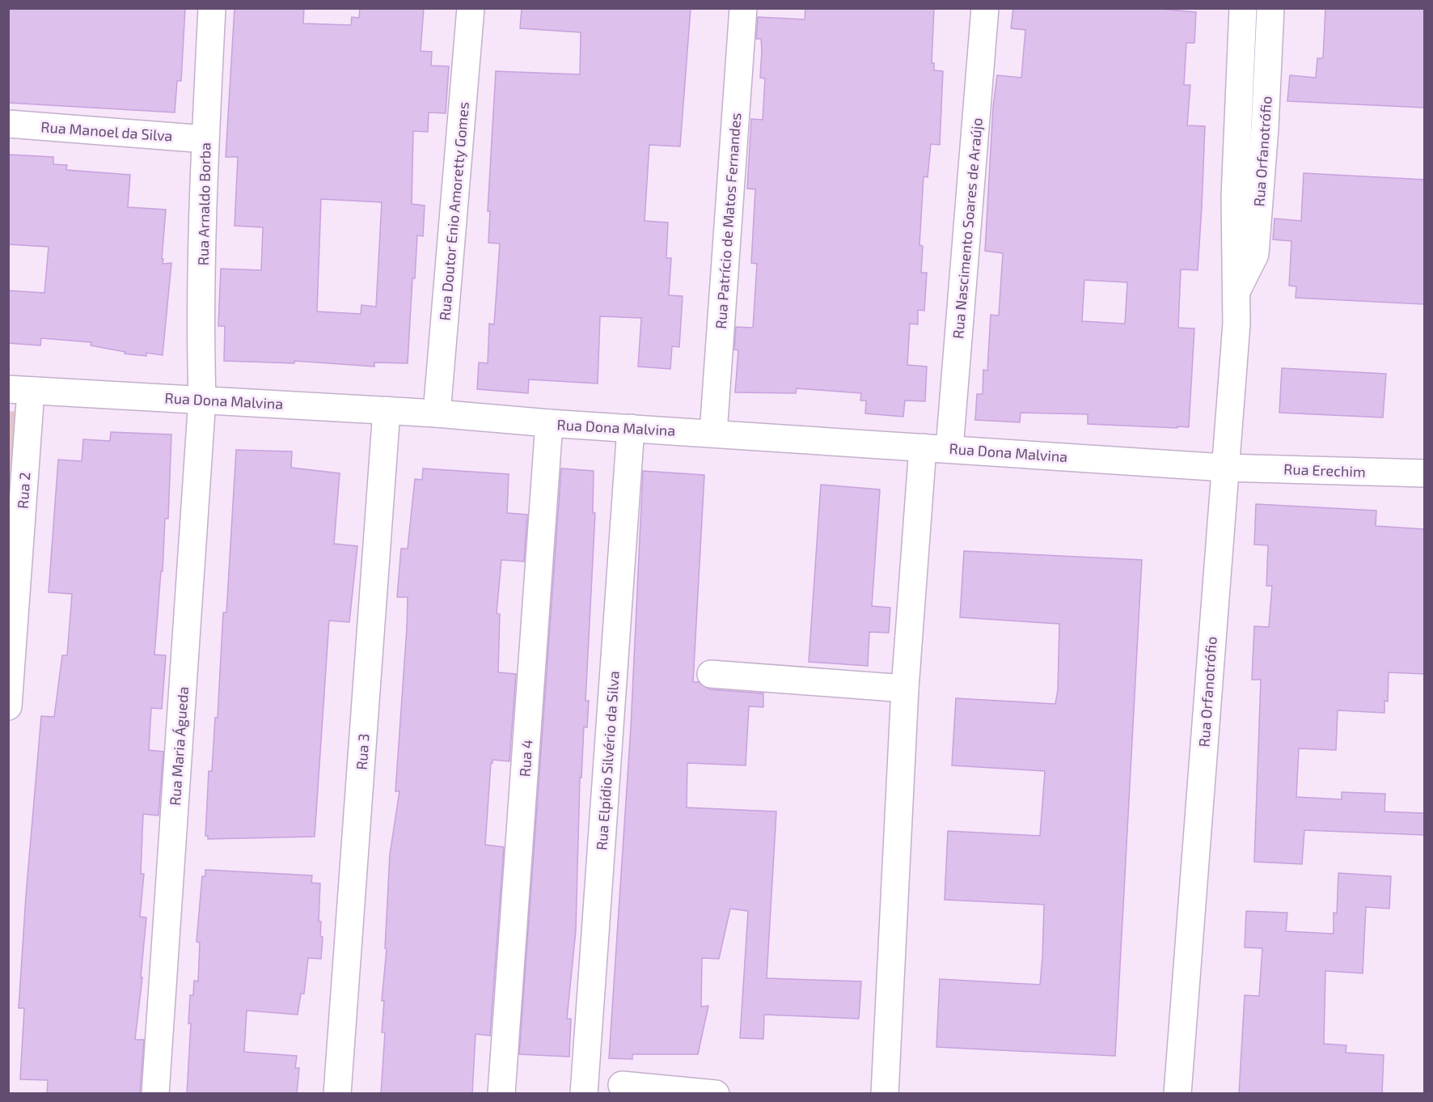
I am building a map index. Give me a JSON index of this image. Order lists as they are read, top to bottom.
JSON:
{
  "streets": {
    "street": [
      "Rua Manoel da Silva",
      "Rua Orfanotrófio",
      "Rua Arnaldo Borba",
      "Rua Doutor Enio Amoretty Gomes",
      "Rua Patrício de Matos Fernandes",
      "Rua Nascimento Soares de Araújo",
      "Rua Dona Malvina",
      "Rua Erechim",
      "Rua 2",
      "Rua Maria Águeda",
      "Rua 3",
      "Rua 4",
      "Rua Elpídio Silvério da Silva"
    ]
  },
  "crossings": [
    ["Rua Manoel da Silva", "Rua Arnaldo Borba"],
    ["Rua Orfanotrófio", "Rua Dona Malvina"],
    ["Rua Orfanotrófio", "Rua Erechim"],
    ["Rua Arnaldo Borba", "Rua Dona Malvina"],
    ["Rua Arnaldo Borba", "Rua Maria Águeda"],
    ["Rua Doutor Enio Amoretty Gomes", "Rua Dona Malvina"],
    ["Rua Patrício de Matos Fernandes", "Rua Dona Malvina"],
    ["Rua Nascimento Soares de Araújo", "Rua Dona Malvina"],
    ["Rua Dona Malvina", "Rua Erechim"],
    ["Rua Dona Malvina", "Rua 2"],
    ["Rua Dona Malvina", "Rua Maria Águeda"],
    ["Rua Dona Malvina", "Rua 3"],
    ["Rua Dona Malvina", "Rua 4"],
    ["Rua Dona Malvina", "Rua Elpídio Silvério da Silva"]
  ]
}
